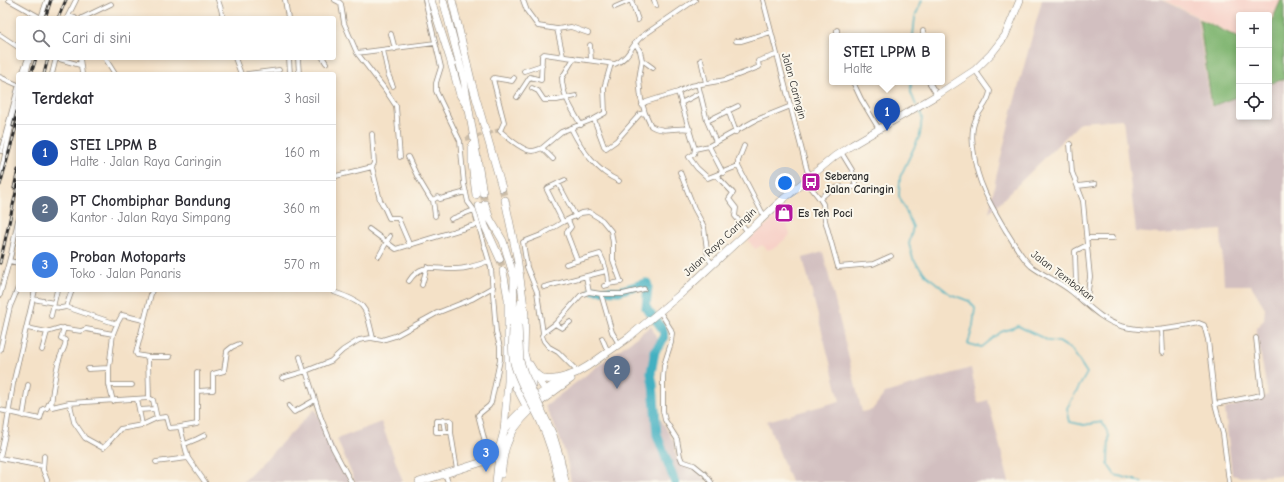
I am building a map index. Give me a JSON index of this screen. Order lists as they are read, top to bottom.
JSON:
{
  "streets": {
    "highway": ["Jalan Raya Caringin"],
    "street": ["Jalan Caringin", "Jalan Tembokan"]
  },
  "crossings": [
    ["Jalan Caringin", "Jalan Raya Caringin"],
    ["Jalan Raya Caringin", "Jalan Tembokan"]
  ],
  "places": {
    "bus stop": ["Seberang Jalan Caringin"],
    "shop": ["Es Teh Poci"]
  },
  "page": {
    "map_buttons": ["+", "−"],
    "search": "Cari di sini",
    "popup": ["STEI LPPM B", "Halte"],
    "heading": ["Terdekat", "3 hasil"],
    "pins": ["1", "2", "3"],
    "list": [
      {
        "mark": "1",
        "name": "STEI LPPM B",
        "note": "Halte · Jalan Raya Caringin",
        "value": "160 m"
      },
      {
        "mark": "2",
        "name": "PT Chombiphar Bandung",
        "note": "Kantor · Jalan Raya Simpang",
        "value": "360 m"
      },
      {
        "mark": "3",
        "name": "Proban Motoparts",
        "note": "Toko · Jalan Panaris",
        "value": "570 m"
      }
    ]
  }
}
